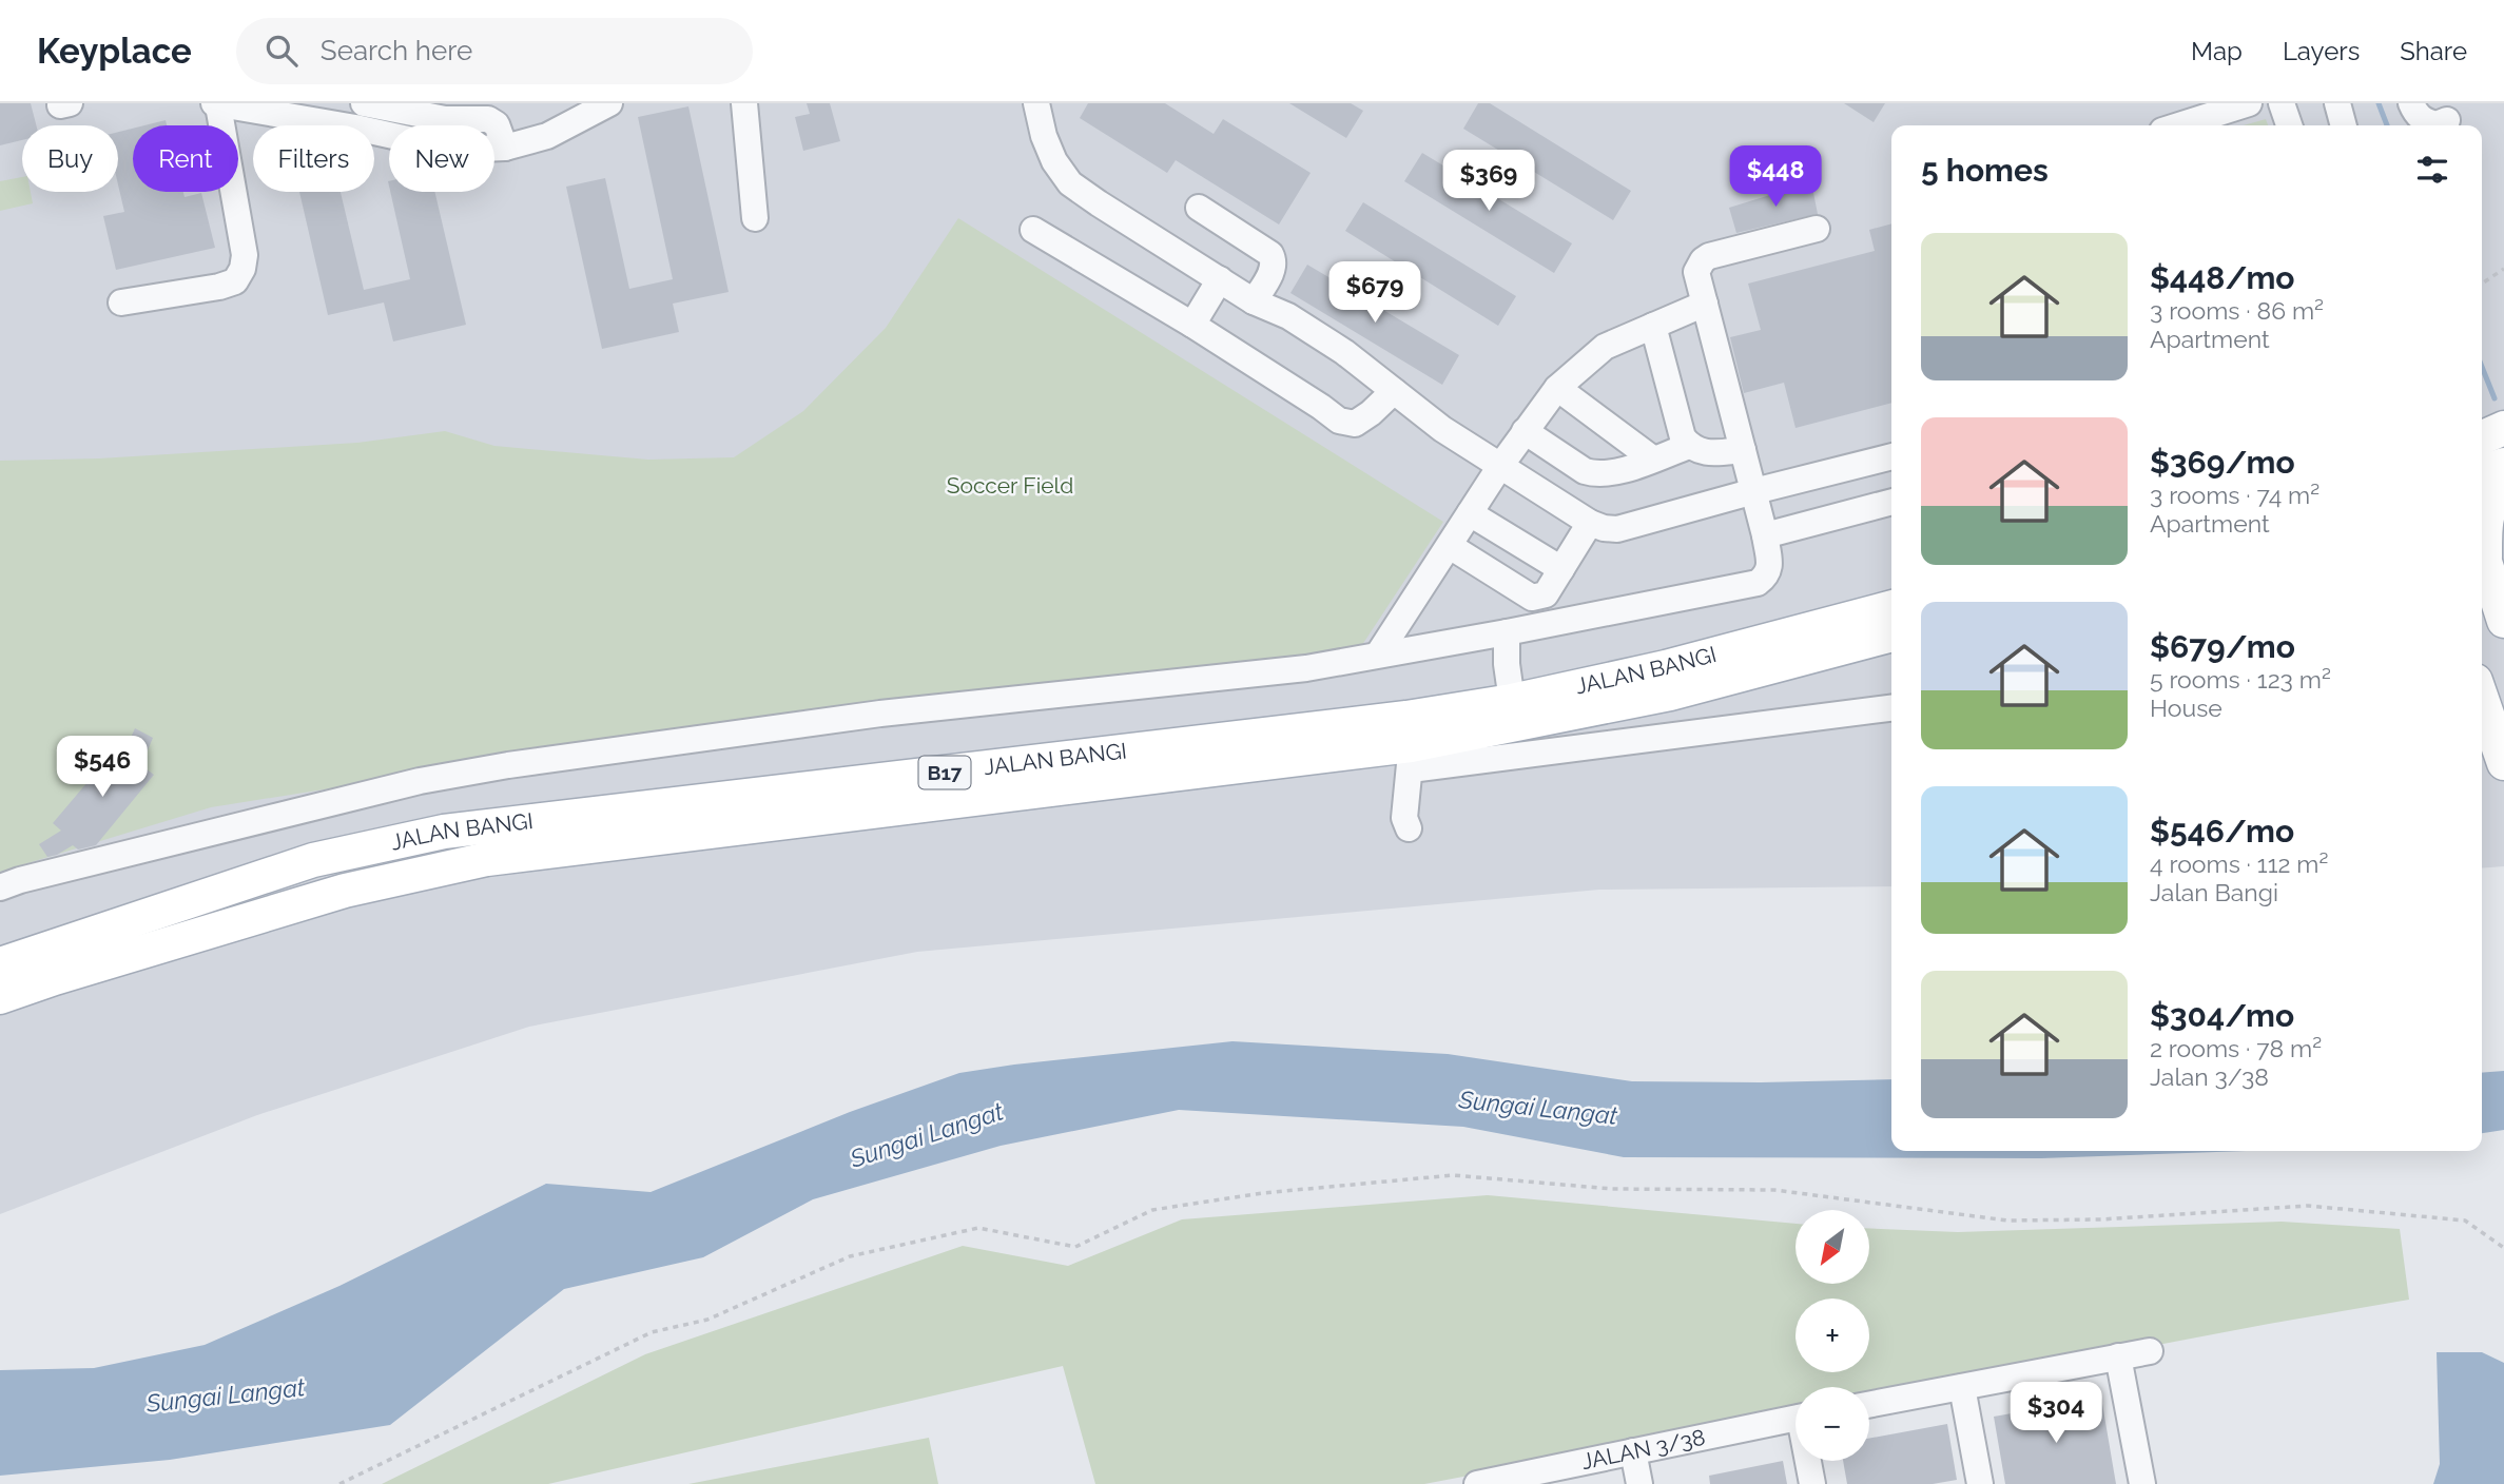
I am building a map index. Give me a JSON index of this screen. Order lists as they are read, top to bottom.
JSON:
{
  "streets": {
    "main road": ["JALAN BANGI", "B17"],
    "street": ["JALAN 3/38"]
  },
  "water": ["Sungai Langat"],
  "parks": ["Soccer Field"],
  "north": "bottom left",
  "page": {
    "header": "Keyplace",
    "search": "Search here",
    "nav": ["Map", "Layers", "Share"],
    "chip": [
      "Buy",
      "Rent",
      "Filters",
      "New"
    ],
    "heading": "5 homes",
    "price": [
      "$448",
      "$369",
      "$679",
      "$546",
      "$304"
    ],
    "list": [
      {
        "name": "$448/mo",
        "note": "3 rooms · 86 m² · Apartment"
      },
      {
        "name": "$369/mo",
        "note": "3 rooms · 74 m² · Apartment"
      },
      {
        "name": "$679/mo",
        "note": "5 rooms · 123 m² · House"
      },
      {
        "name": "$546/mo",
        "note": "4 rooms · 112 m² · Jalan Bangi"
      },
      {
        "name": "$304/mo",
        "note": "2 rooms · 78 m² · Jalan 3/38"
      }
    ],
    "map_buttons": ["+", "−"]
  }
}
